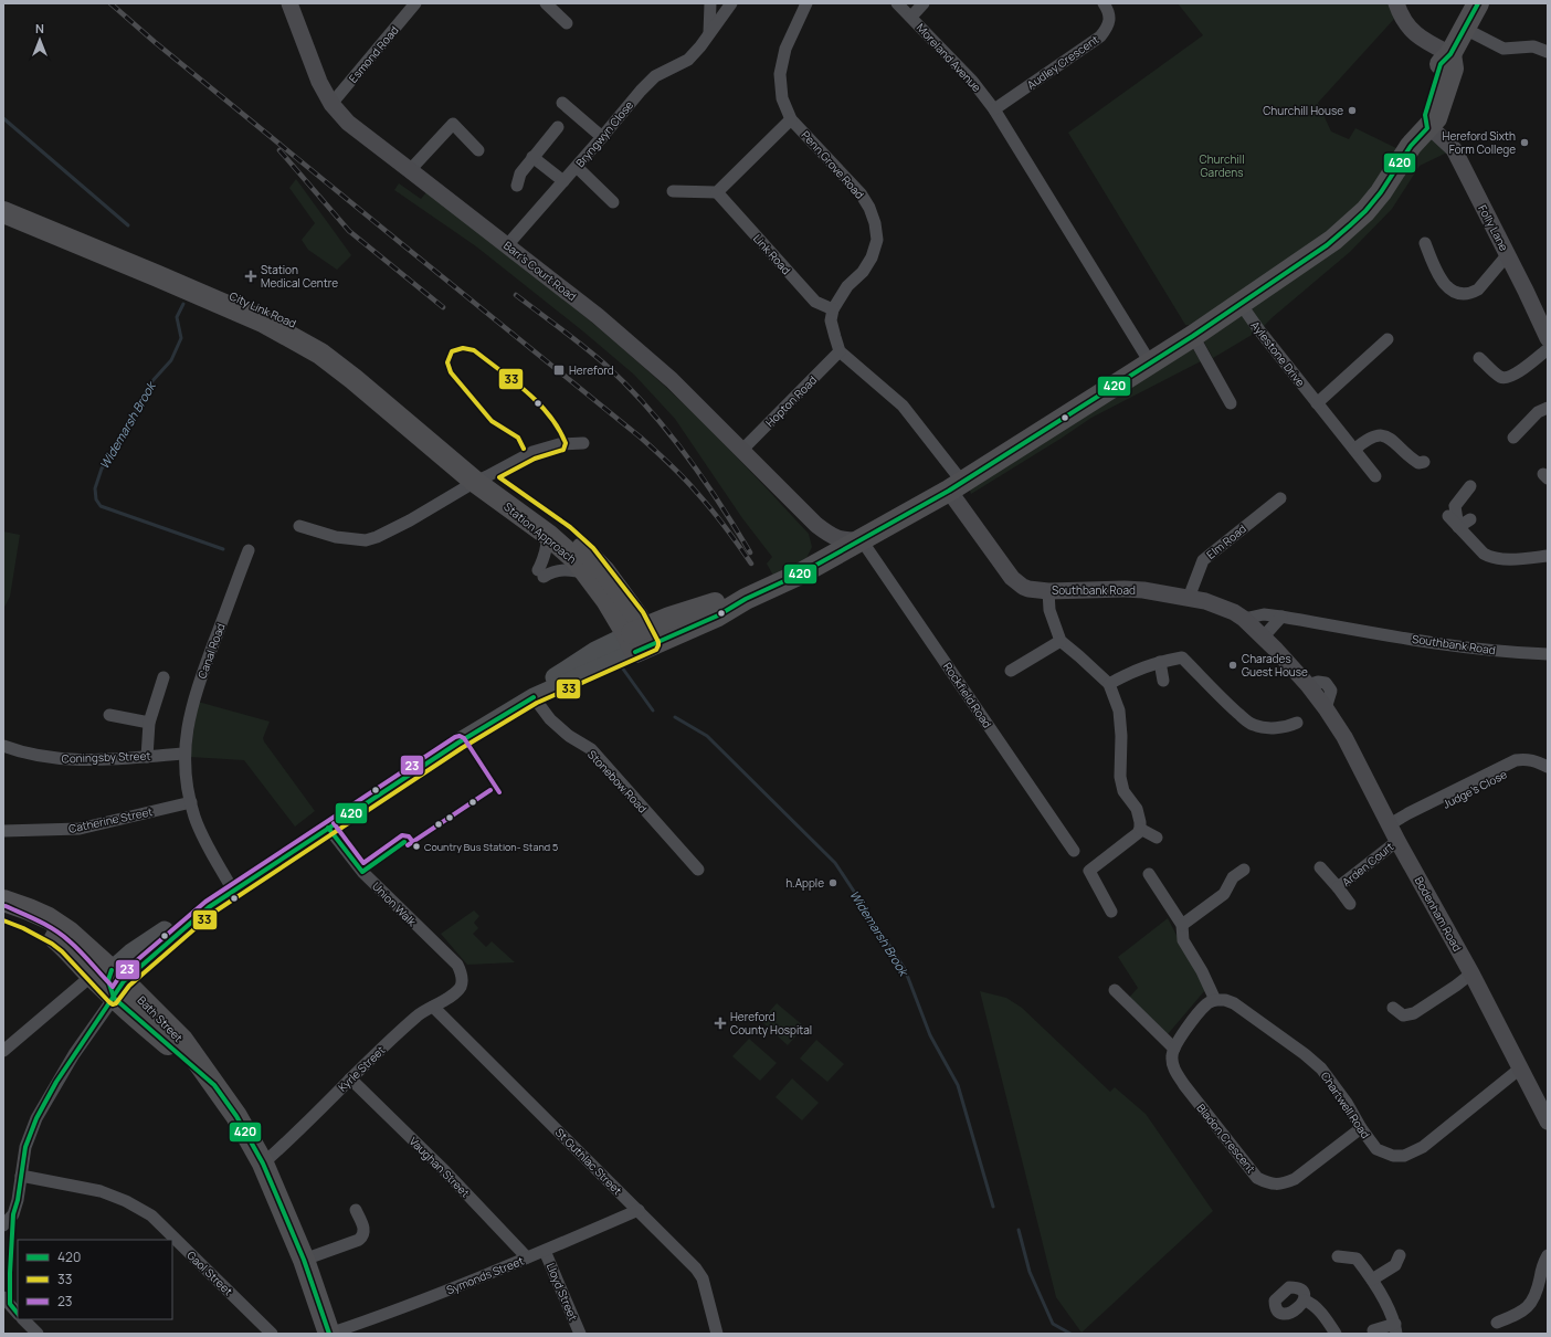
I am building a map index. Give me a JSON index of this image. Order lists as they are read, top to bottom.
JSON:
{
  "streets": {
    "highway": ["City Link Road", "Station Approach", "Bath Street"],
    "street": [
      "Esmond Road",
      "Moreland Avenue",
      "Audley Crescent",
      "Bryngwyn Close",
      "Penn Grove Road",
      "Folly Lane",
      "Link Road",
      "Barr's Court Road",
      "Aylestone Drive",
      "Hopton Road",
      "Elm Road",
      "Southbank Road",
      "Canal Road",
      "Rockfield Road",
      "Coningsby Street",
      "Stonebow Road",
      "Judge's Close",
      "Catherine Street",
      "Arden Court",
      "Union Walk",
      "Bodenham Road",
      "Kyrle Street",
      "Chartwell Road",
      "Bladon Crescent",
      "St Guthlac Street",
      "Vaughan Street",
      "Gaol Street",
      "Symonds Street",
      "Lloyd Street"
    ]
  },
  "crossings": [
    ["Esmond Road", "Barr's Court Road"],
    ["Moreland Avenue", "Audley Crescent"],
    ["Bryngwyn Close", "Barr's Court Road"],
    ["Penn Grove Road", "Link Road"],
    ["Barr's Court Road", "Hopton Road"],
    ["Barr's Court Road", "Rockfield Road"],
    ["City Link Road", "Station Approach"],
    ["Elm Road", "Southbank Road"],
    ["Southbank Road", "Bodenham Road"],
    ["Canal Road", "Coningsby Street"],
    ["Canal Road", "Catherine Street"],
    ["Judge's Close", "Bodenham Road"],
    ["Arden Court", "Bodenham Road"],
    ["Union Walk", "Kyrle Street"],
    ["Bodenham Road", "Chartwell Road"],
    ["Bath Street", "Kyrle Street"],
    ["Bath Street", "Symonds Street"],
    ["Kyrle Street", "St Guthlac Street"],
    ["Kyrle Street", "Vaughan Street"],
    ["Chartwell Road", "Bladon Crescent"],
    ["St Guthlac Street", "Symonds Street"],
    ["Vaughan Street", "Symonds Street"],
    ["Symonds Street", "Lloyd Street"]
  ],
  "water": ["Widemarsh Brook"],
  "parks": ["Churchill Gardens"],
  "places": {
    "other": [
      "Churchill House",
      "Hereford Sixth Form College",
      "Charades Guest House",
      "Country Bus Station- Stand 5",
      "h.Apple"
    ],
    "health": ["Station Medical Centre", "Hereford County Hospital"],
    "transit": ["Hereford"]
  },
  "lines": ["transit line 420", "transit line 33", "transit line 23"],
  "legend": ["420", "33", "23"],
  "north": "top"
}
